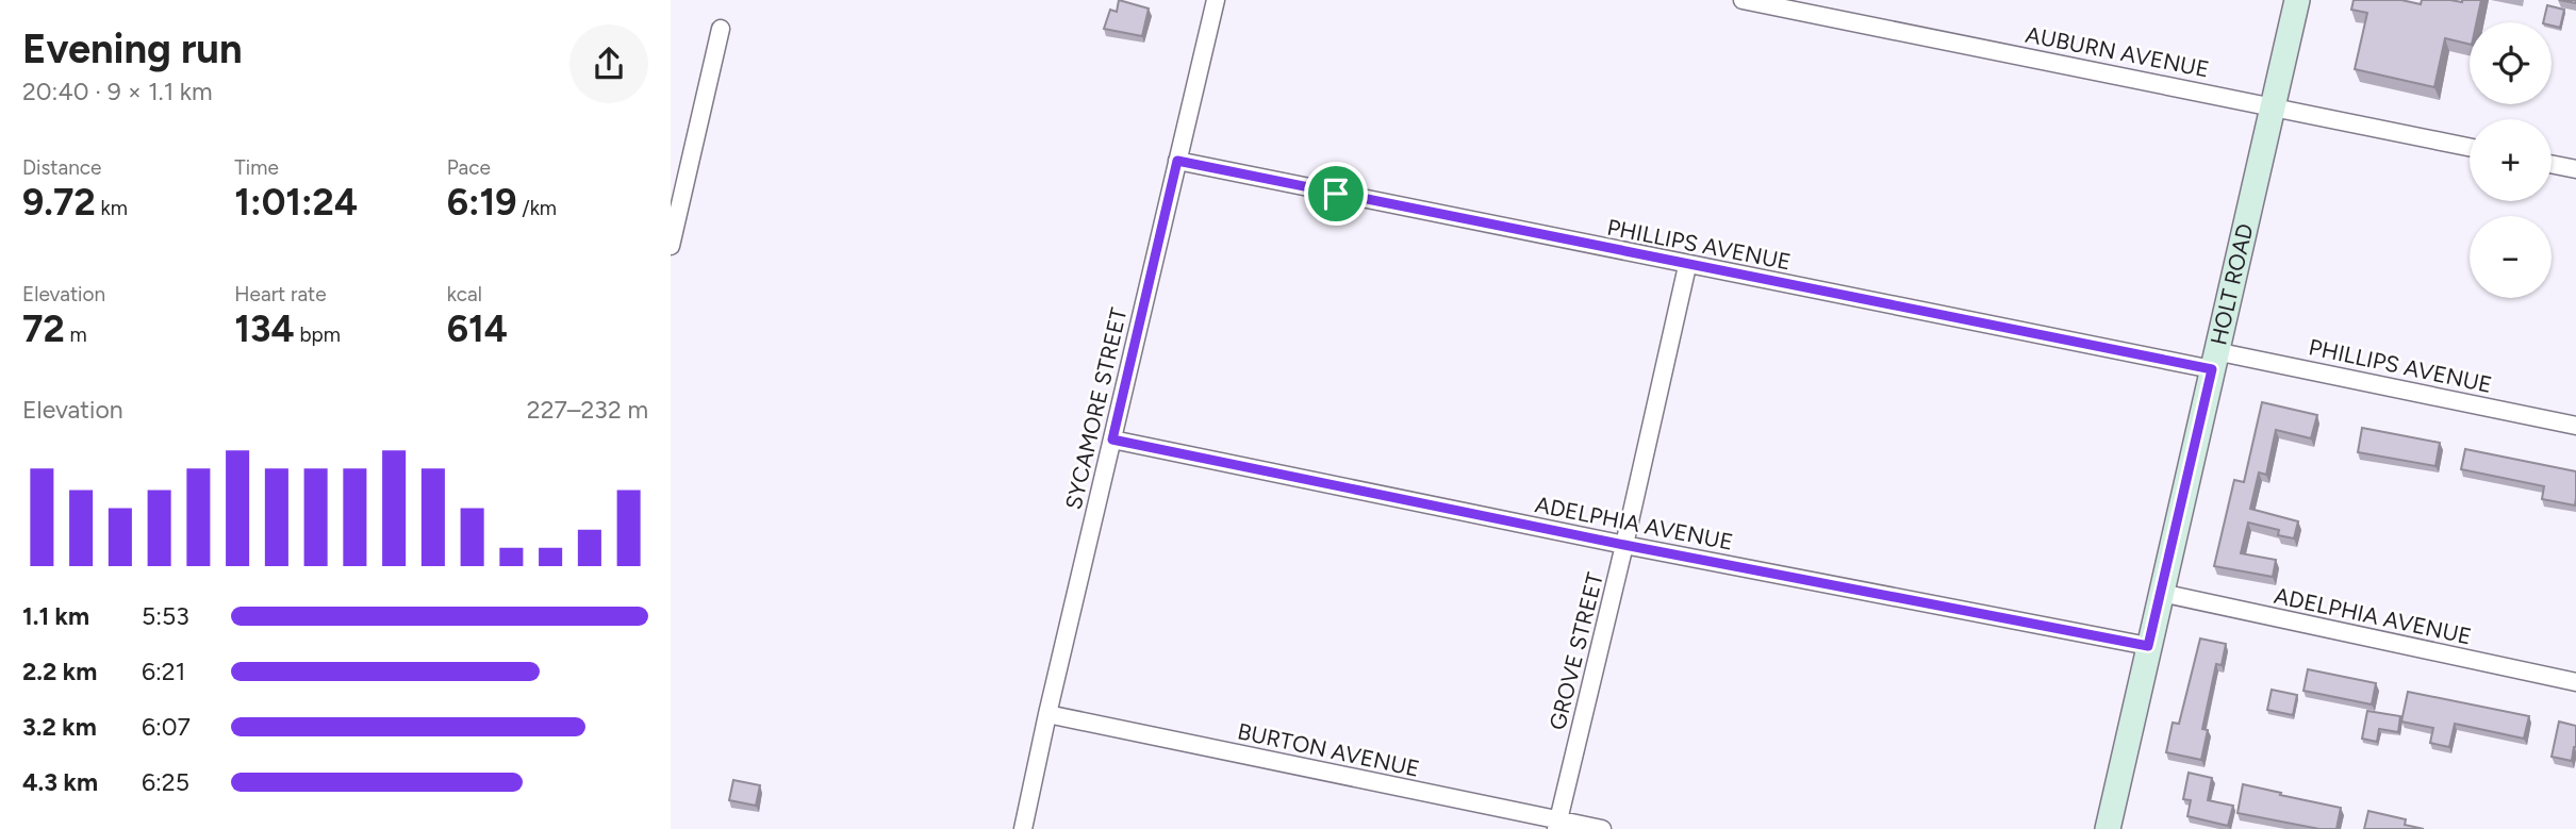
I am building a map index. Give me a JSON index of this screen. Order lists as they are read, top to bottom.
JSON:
{
  "streets": {
    "main road": ["HOLT ROAD"],
    "street": [
      "AUBURN AVENUE",
      "PHILLIPS AVENUE",
      "SYCAMORE STREET",
      "ADELPHIA AVENUE",
      "GROVE STREET",
      "BURTON AVENUE"
    ]
  },
  "crossings": [
    ["AUBURN AVENUE", "HOLT ROAD"],
    ["PHILLIPS AVENUE", "HOLT ROAD"],
    ["PHILLIPS AVENUE", "SYCAMORE STREET"],
    ["PHILLIPS AVENUE", "GROVE STREET"],
    ["HOLT ROAD", "ADELPHIA AVENUE"],
    ["SYCAMORE STREET", "ADELPHIA AVENUE"],
    ["SYCAMORE STREET", "BURTON AVENUE"],
    ["ADELPHIA AVENUE", "GROVE STREET"],
    ["GROVE STREET", "BURTON AVENUE"]
  ],
  "page": {
    "heading": ["Evening run", "20:40 · 9 × 1.1 km"],
    "map_buttons": ["+", "−"],
    "stats": [
      ["Distance", "9.72 km"],
      ["Time", "1:01:24"],
      ["Pace", "6:19 /km"],
      ["Elevation", "72 m"],
      ["Heart rate", "134 bpm"],
      ["kcal", "614"]
    ],
    "chart": ["Elevation", "227–232 m"],
    "list": [
      {
        "name": "1.1 km",
        "note": "5:53"
      },
      {
        "name": "2.2 km",
        "note": "6:21"
      },
      {
        "name": "3.2 km",
        "note": "6:07"
      },
      {
        "name": "4.3 km",
        "note": "6:25"
      }
    ]
  }
}
